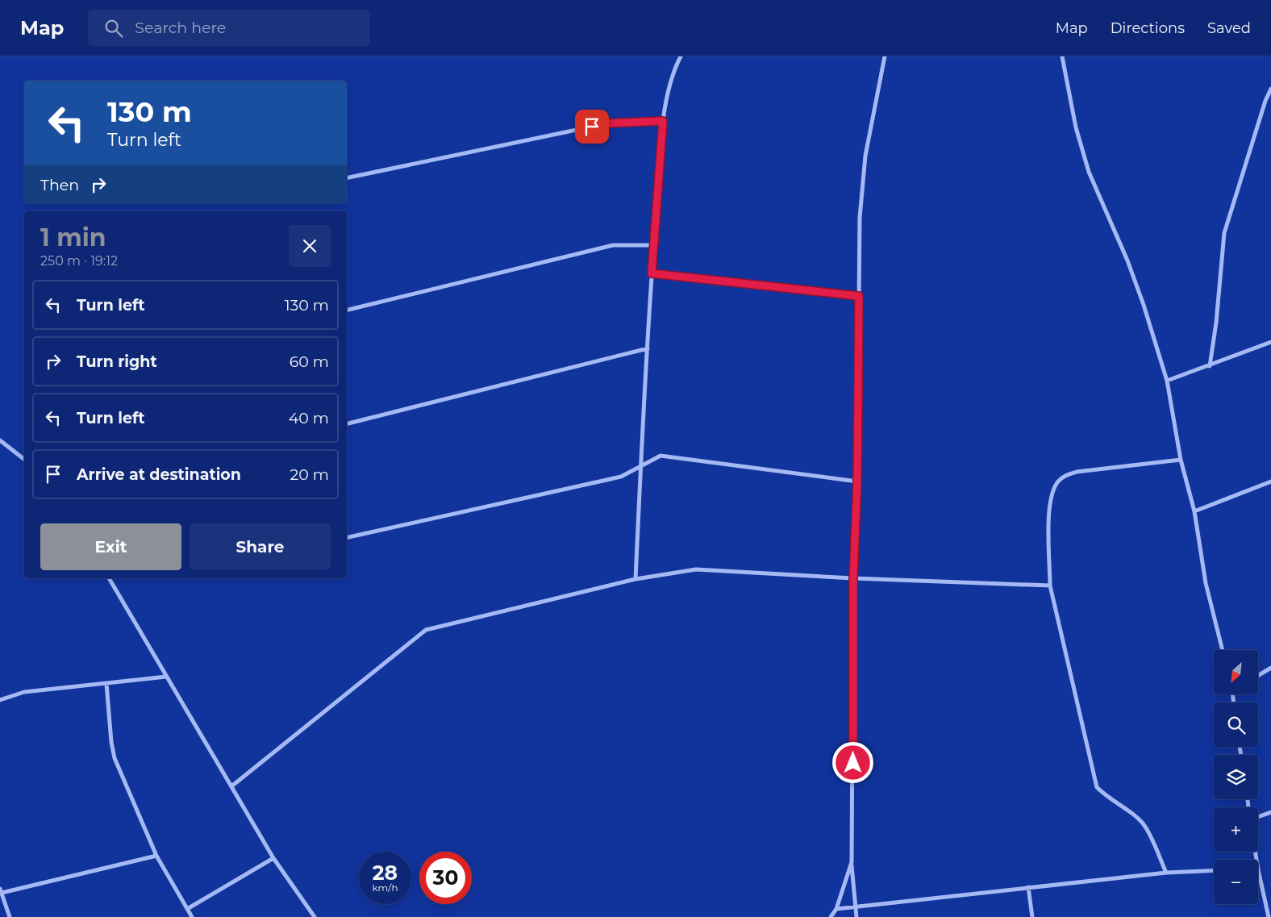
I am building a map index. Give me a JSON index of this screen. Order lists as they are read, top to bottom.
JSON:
{
  "north": "bottom left",
  "page": {
    "header": "Map",
    "search": "Search here",
    "nav": ["Map", "Directions", "Saved"],
    "turn": ["130 m", "Turn left"],
    "then": "Then",
    "heading": ["1 min", "250 m · 19:12"],
    "list": [
      {
        "name": "Turn left",
        "value": "130 m"
      },
      {
        "name": "Turn right",
        "value": "60 m"
      },
      {
        "name": "Turn left",
        "value": "40 m"
      },
      {
        "name": "Arrive at destination",
        "value": "20 m"
      }
    ],
    "buttons": ["Exit", "Share"],
    "map_buttons": ["+", "−"],
    "speed": "28 km/h",
    "limit": "30"
  }
}
